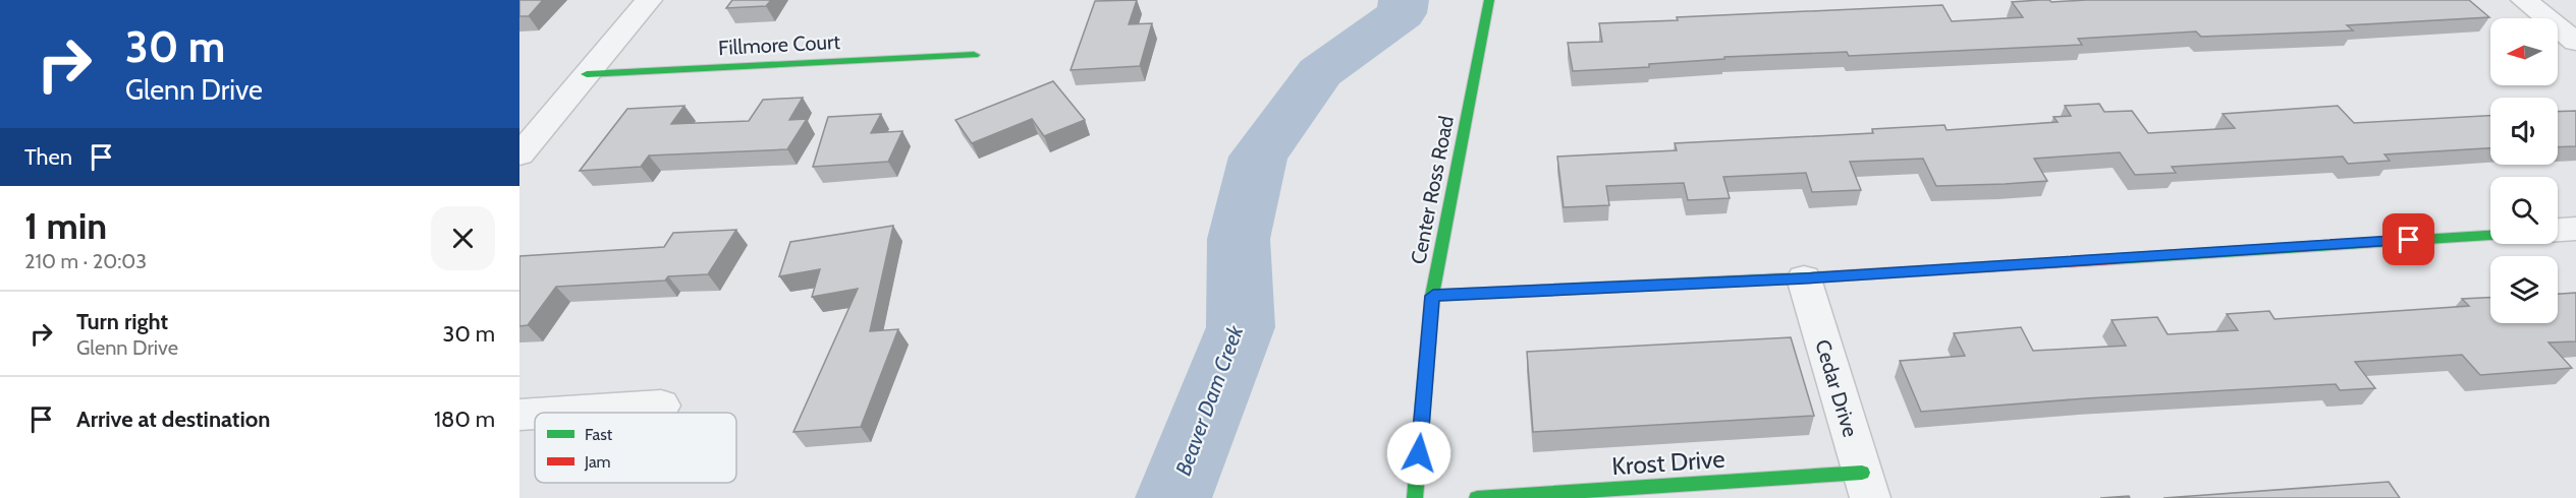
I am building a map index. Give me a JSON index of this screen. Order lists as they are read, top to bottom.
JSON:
{
  "streets": {
    "street": [
      "Fillmore Court",
      "Center Ross Road",
      "Cedar Drive",
      "Krost Drive"
    ]
  },
  "crossings": [
    ["Cedar Drive", "Krost Drive"]
  ],
  "water": ["Beaver Dam Creek"],
  "legend": ["Fast", "Jam"],
  "north": "left",
  "page": {
    "turn": ["30 m", "Glenn Drive"],
    "then": "Then",
    "heading": ["1 min", "210 m · 20:03"],
    "list": [
      {
        "name": "Turn right",
        "note": "Glenn Drive",
        "value": "30 m"
      },
      {
        "name": "Arrive at destination",
        "value": "180 m"
      }
    ]
  }
}
